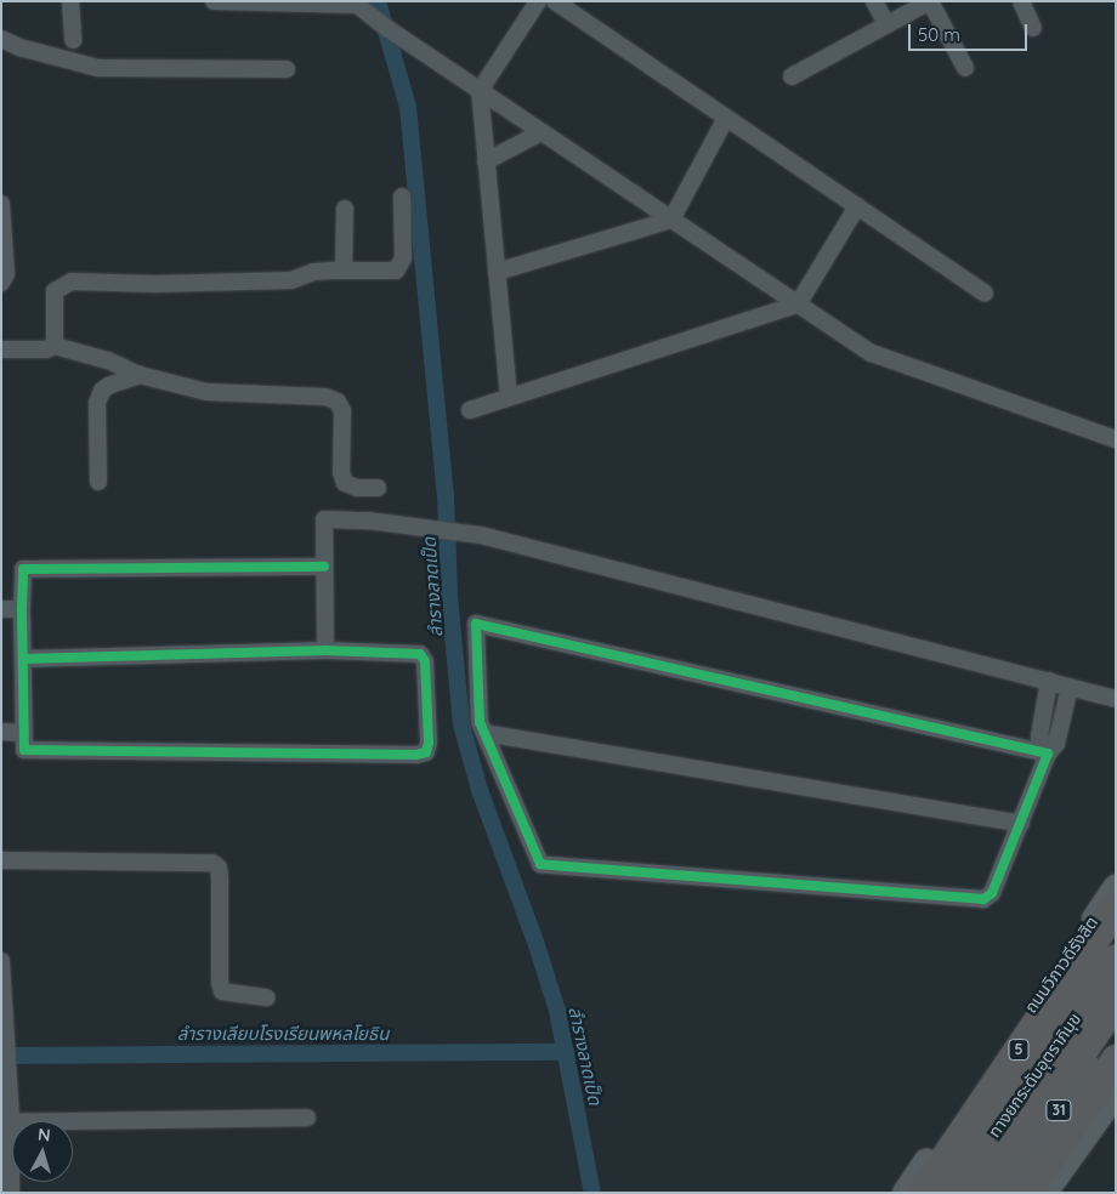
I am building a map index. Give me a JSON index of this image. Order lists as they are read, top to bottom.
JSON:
{
  "streets": {
    "highway": [
      "ถนนวิภาวดีรังสิต",
      "5",
      "ทางยกระดับอุตราภิมุข",
      "31"
    ]
  },
  "water": ["ลำรางลาดเป็ด", "ลำรางเลียบโรงเรียนพหลโยธิน"],
  "scale_bar": "50 m",
  "north": "top"
}
